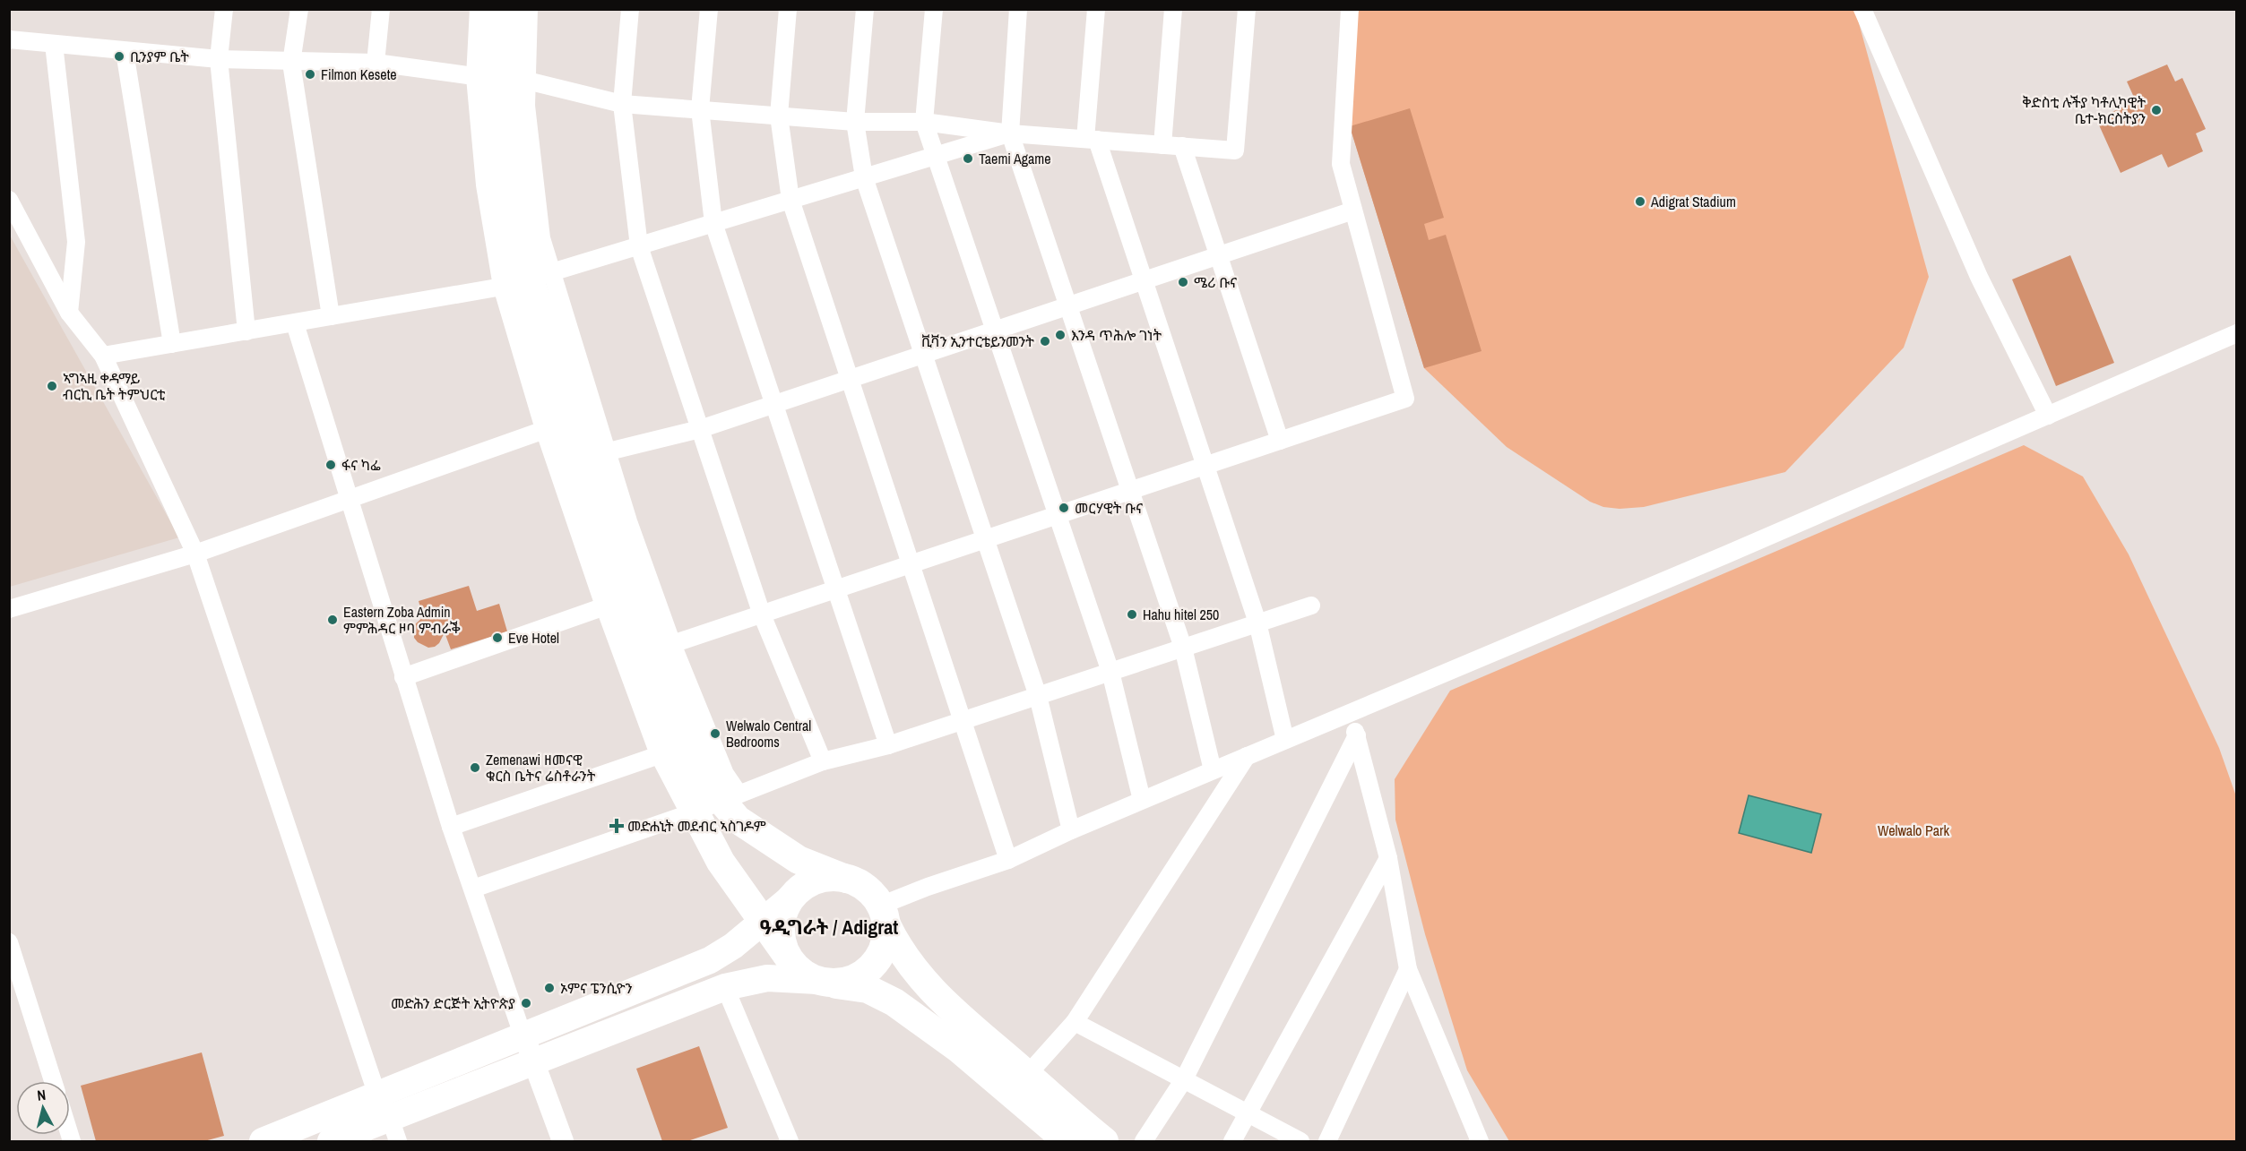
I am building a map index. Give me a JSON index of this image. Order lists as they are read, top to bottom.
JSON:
{
  "districts": ["ዓዲግራት / Adigrat"],
  "parks": ["Welwalo Park"],
  "places": {
    "other": [
      "ቢንያም ቤት",
      "Filmon Kesete",
      "ቅድስቲ ሉችያ ካቶሊካዊት ቤተ-ክርስትያን",
      "Taemi Agame",
      "Adigrat Stadium",
      "ሜሪ ቡና",
      "እንዳ ጥሕሎ ገነት",
      "ቪቫን ኢንተርቴይንመንት",
      "ኣግኣዚ ቀዳማይ ብርኪ ቤት ትምህርቲ",
      "ፋና ካፌ",
      "መርሃዊት ቡና",
      "Hahu hitel 250",
      "Eastern Zoba Admin ምምሕዳር ዞባ ምብራቕ",
      "Eve Hotel",
      "Welwalo Central Bedrooms",
      "Zemenawi ዘመናዊ ቁርስ ቤትና ሬስቶራንት",
      "ኦምና ፔንሲዮን",
      "መድሕን ድርጅት ኢትዮጵያ"
    ],
    "health": ["መድሐኒት መደብር ኣስገዶም"]
  },
  "north": "top"
}
